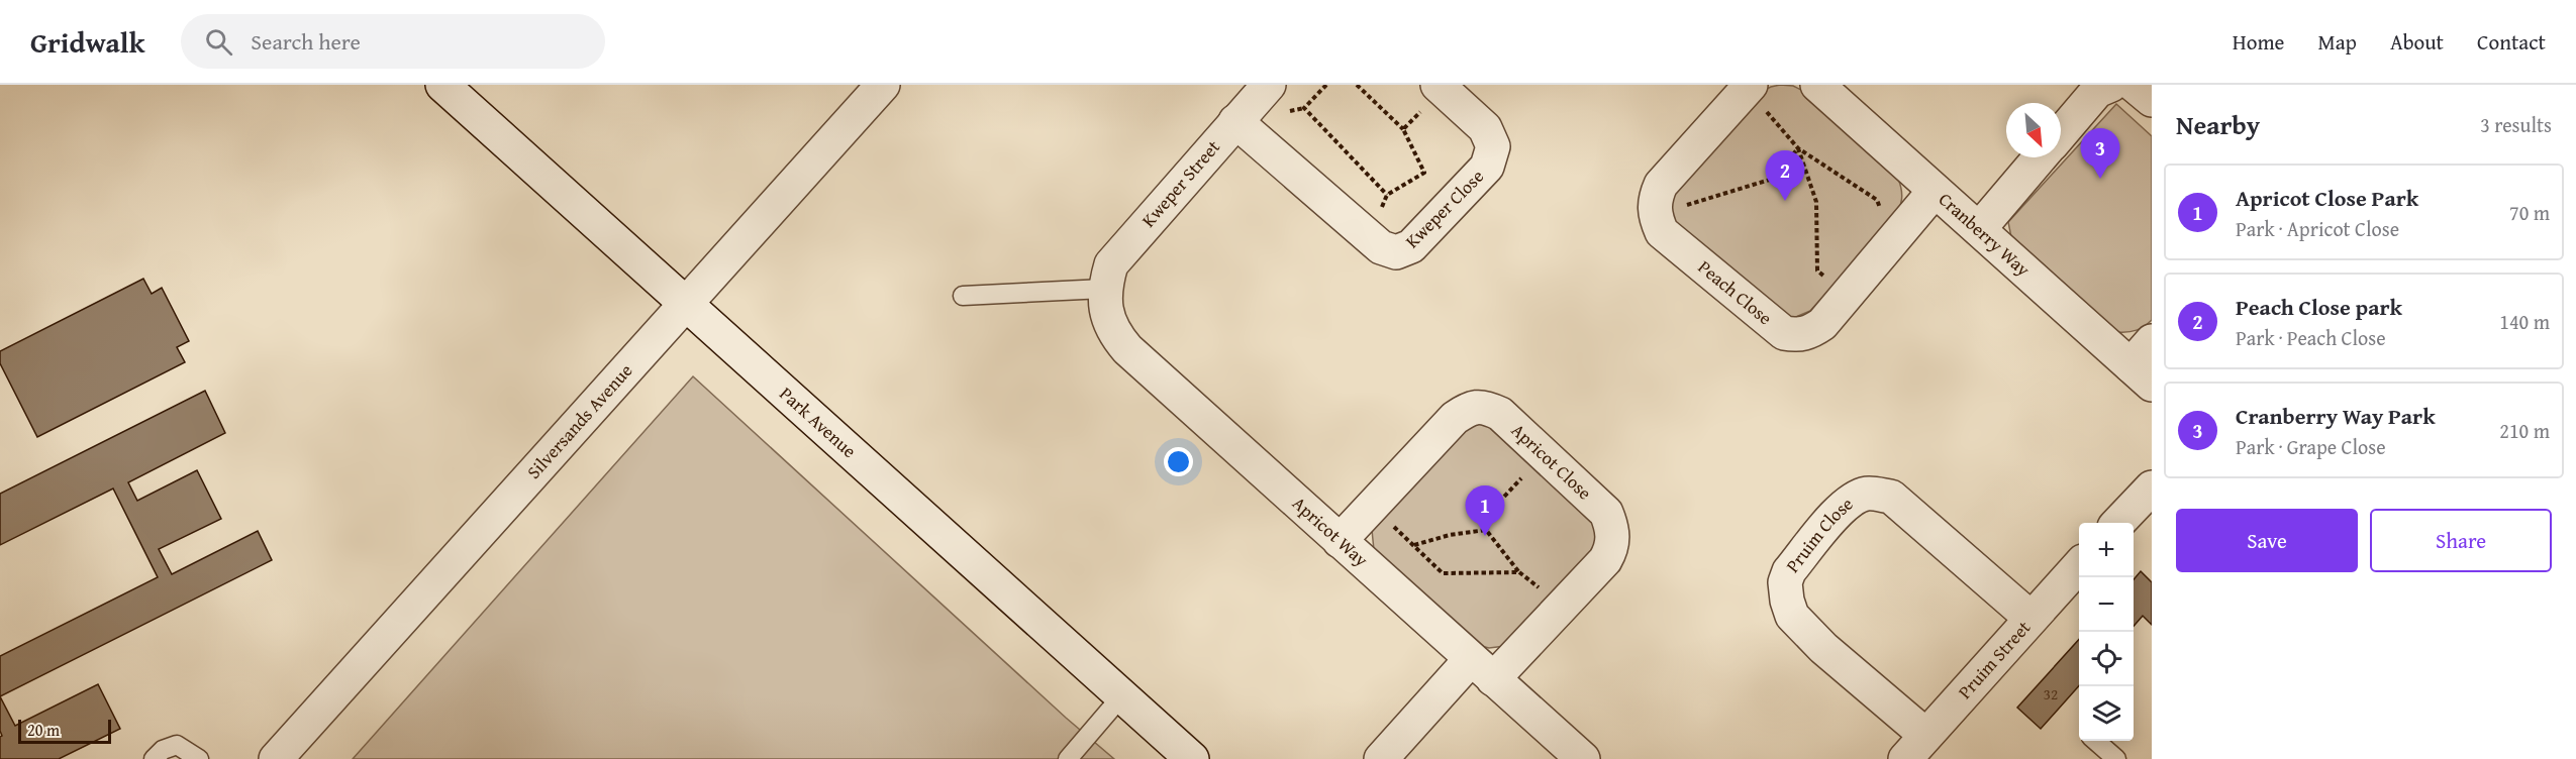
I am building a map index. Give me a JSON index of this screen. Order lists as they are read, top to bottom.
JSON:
{
  "streets": {
    "street": [
      "Kweper Street",
      "Kweper Close",
      "Cranberry Way",
      "Peach Close",
      "Silversands Avenue",
      "Park Avenue",
      "Apricot Close",
      "Apricot Way",
      "Pruim Close",
      "Pruim Street"
    ]
  },
  "crossings": [
    ["Kweper Street", "Kweper Close"],
    ["Kweper Street", "Apricot Way"],
    ["Cranberry Way", "Peach Close"],
    ["Silversands Avenue", "Park Avenue"],
    ["Apricot Close", "Apricot Way"],
    ["Pruim Close", "Pruim Street"]
  ],
  "house_numbers": ["32"],
  "scale_bar": "20 m",
  "north": "bottom right",
  "page": {
    "header": "Gridwalk",
    "search": "Search here",
    "nav": [
      "Home",
      "Map",
      "About",
      "Contact"
    ],
    "heading": ["Nearby", "3 results"],
    "pins": ["3", "2", "1"],
    "list": [
      {
        "mark": "1",
        "name": "Apricot Close Park",
        "note": "Park · Apricot Close",
        "value": "70 m"
      },
      {
        "mark": "2",
        "name": "Peach Close park",
        "note": "Park · Peach Close",
        "value": "140 m"
      },
      {
        "mark": "3",
        "name": "Cranberry Way Park",
        "note": "Park · Grape Close",
        "value": "210 m"
      }
    ],
    "buttons": ["Save", "Share"],
    "map_buttons": ["+", "−"],
    "scale": "20 m"
  }
}
